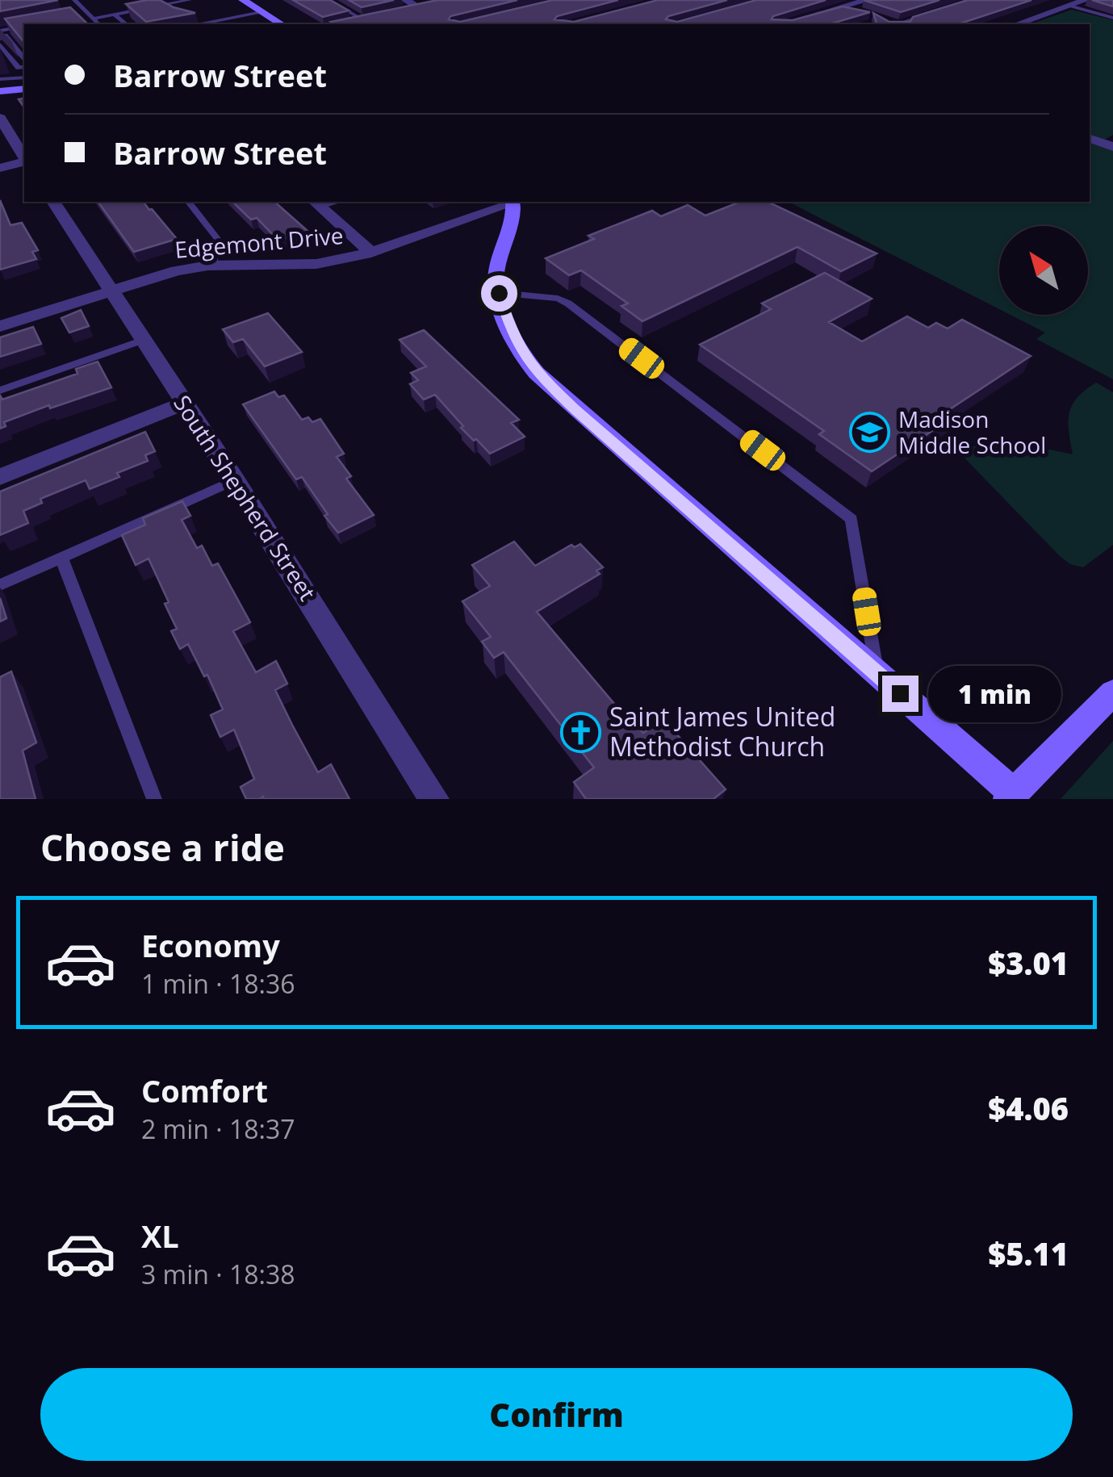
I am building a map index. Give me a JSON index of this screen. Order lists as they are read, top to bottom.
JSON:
{
  "streets": {
    "street": ["Edgemont Drive", "South Shepherd Street"]
  },
  "crossings": [
    ["Edgemont Drive", "South Shepherd Street"]
  ],
  "places": {
    "school or university": ["Madison Middle School"],
    "church": ["Saint James United Methodist Church"]
  },
  "north": "top left",
  "page": {
    "banner": ["Barrow Street", "Barrow Street"],
    "bubble": "1 min",
    "heading": "Choose a ride",
    "list": [
      {
        "name": "Economy",
        "note": "1 min · 18:36",
        "value": "$3.01"
      },
      {
        "name": "Comfort",
        "note": "2 min · 18:37",
        "value": "$4.06"
      },
      {
        "name": "XL",
        "note": "3 min · 18:38",
        "value": "$5.11"
      }
    ],
    "buttons": "Confirm"
  }
}
